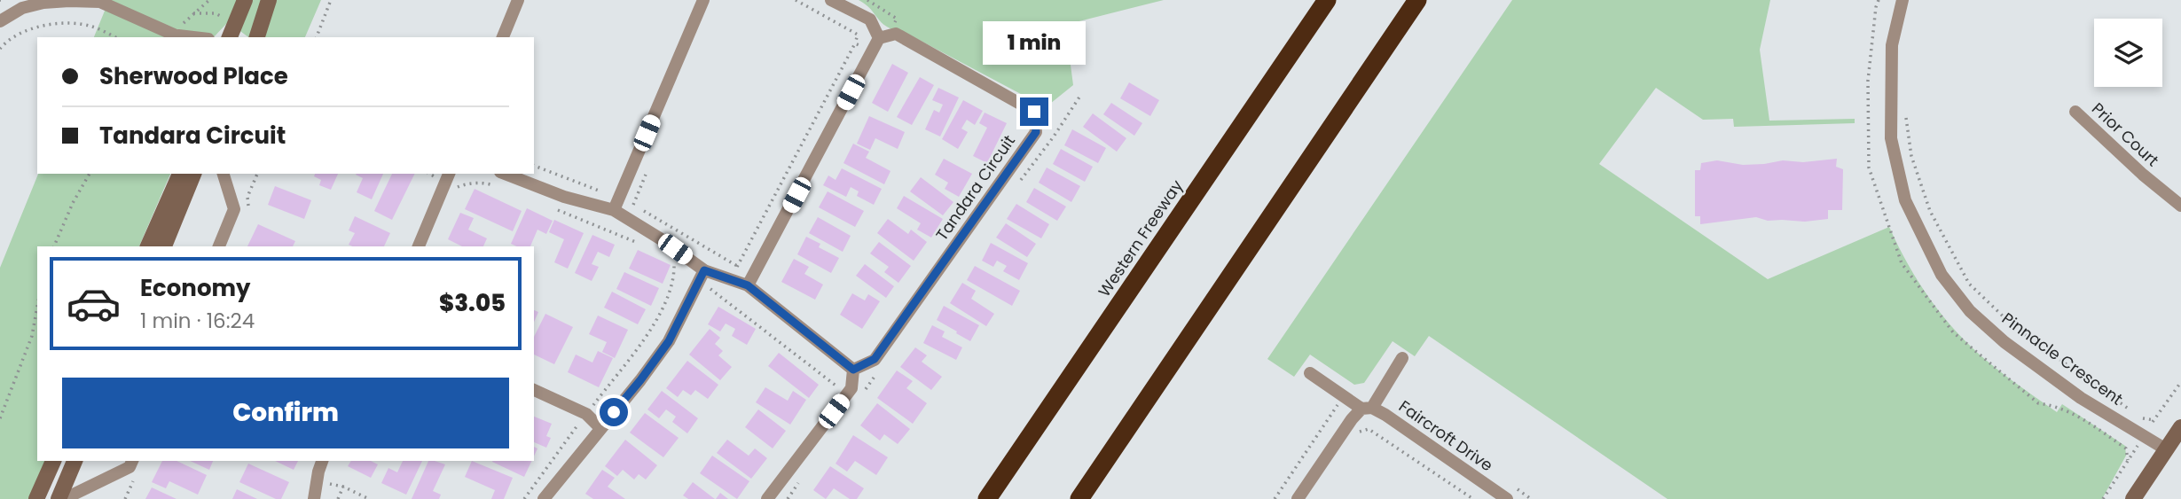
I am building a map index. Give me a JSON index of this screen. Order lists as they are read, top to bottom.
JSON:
{
  "streets": {
    "highway": ["Western Freeway"],
    "street": [
      "Prior Court",
      "Tandara Circuit",
      "Pinnacle Crescent",
      "Faircroft Drive"
    ]
  },
  "page": {
    "bubble": "1 min",
    "banner": ["Sherwood Place", "Tandara Circuit"],
    "list": [
      {
        "name": "Economy",
        "note": "1 min · 16:24",
        "value": "$3.05"
      }
    ],
    "buttons": "Confirm"
  }
}
